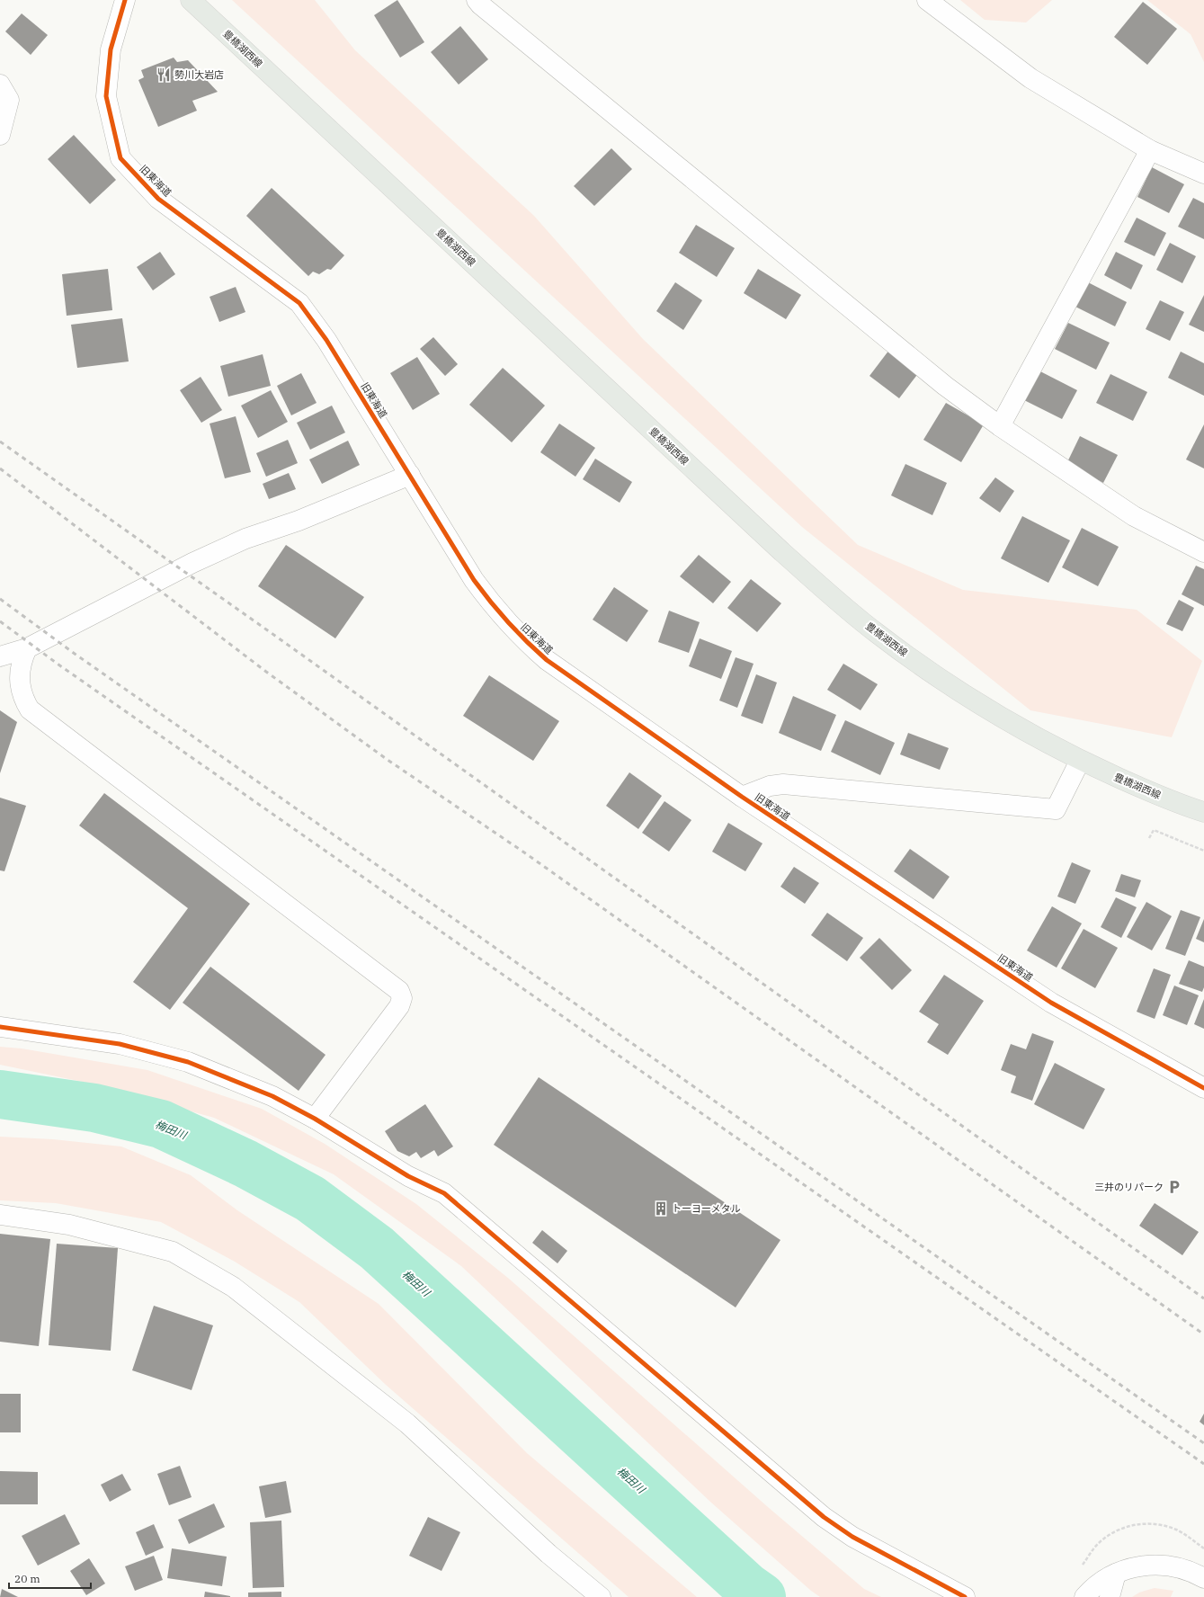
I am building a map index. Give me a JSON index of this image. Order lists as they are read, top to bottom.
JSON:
{
  "streets": {
    "main road": ["豊橋湖西線"],
    "street": ["旧東海道"]
  },
  "water": ["梅田川"],
  "places": {
    "restaurant": ["勢川大岩店"],
    "parking": ["三井のリパーク"],
    "building": ["トーヨーメタル"]
  },
  "scale_bar": "20 m"
}
